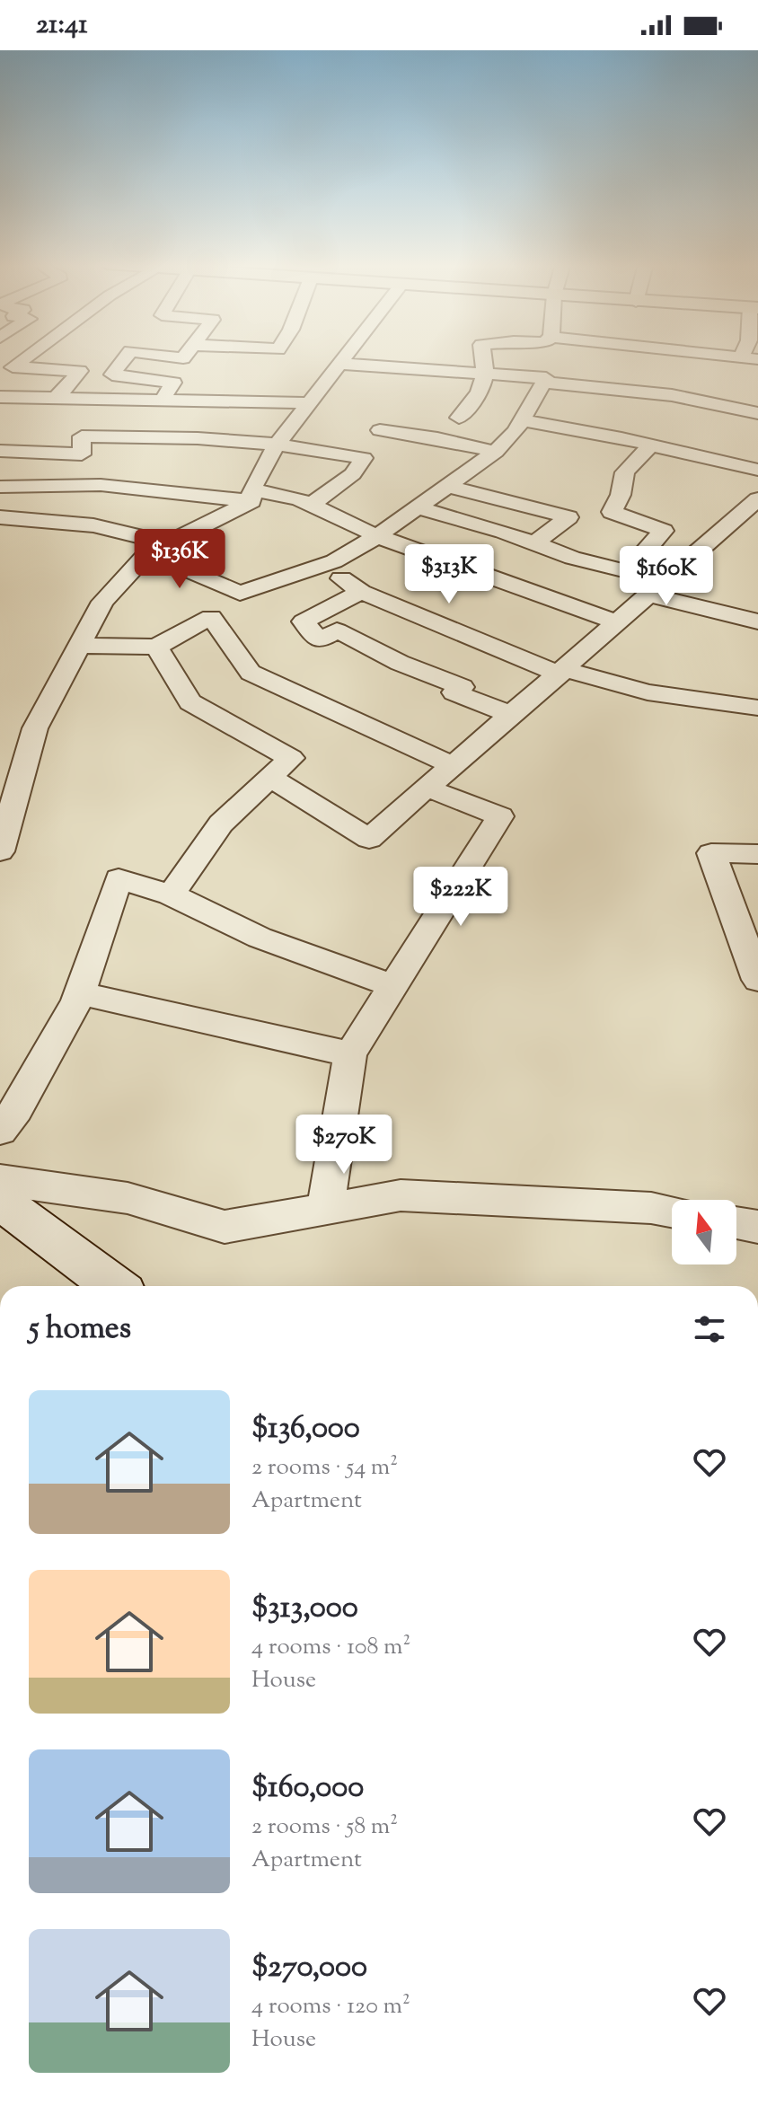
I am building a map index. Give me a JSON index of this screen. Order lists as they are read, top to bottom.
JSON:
{
  "north": "top",
  "page": {
    "status": "21:41",
    "price": [
      "$136K",
      "$313K",
      "$160K",
      "$222K",
      "$270K"
    ],
    "heading": "5 homes",
    "list": [
      {
        "name": "$136,000",
        "note": "2 rooms · 54 m² · Apartment"
      },
      {
        "name": "$313,000",
        "note": "4 rooms · 108 m² · House"
      },
      {
        "name": "$160,000",
        "note": "2 rooms · 58 m² · Apartment"
      },
      {
        "name": "$270,000",
        "note": "4 rooms · 120 m² · House"
      }
    ]
  }
}
